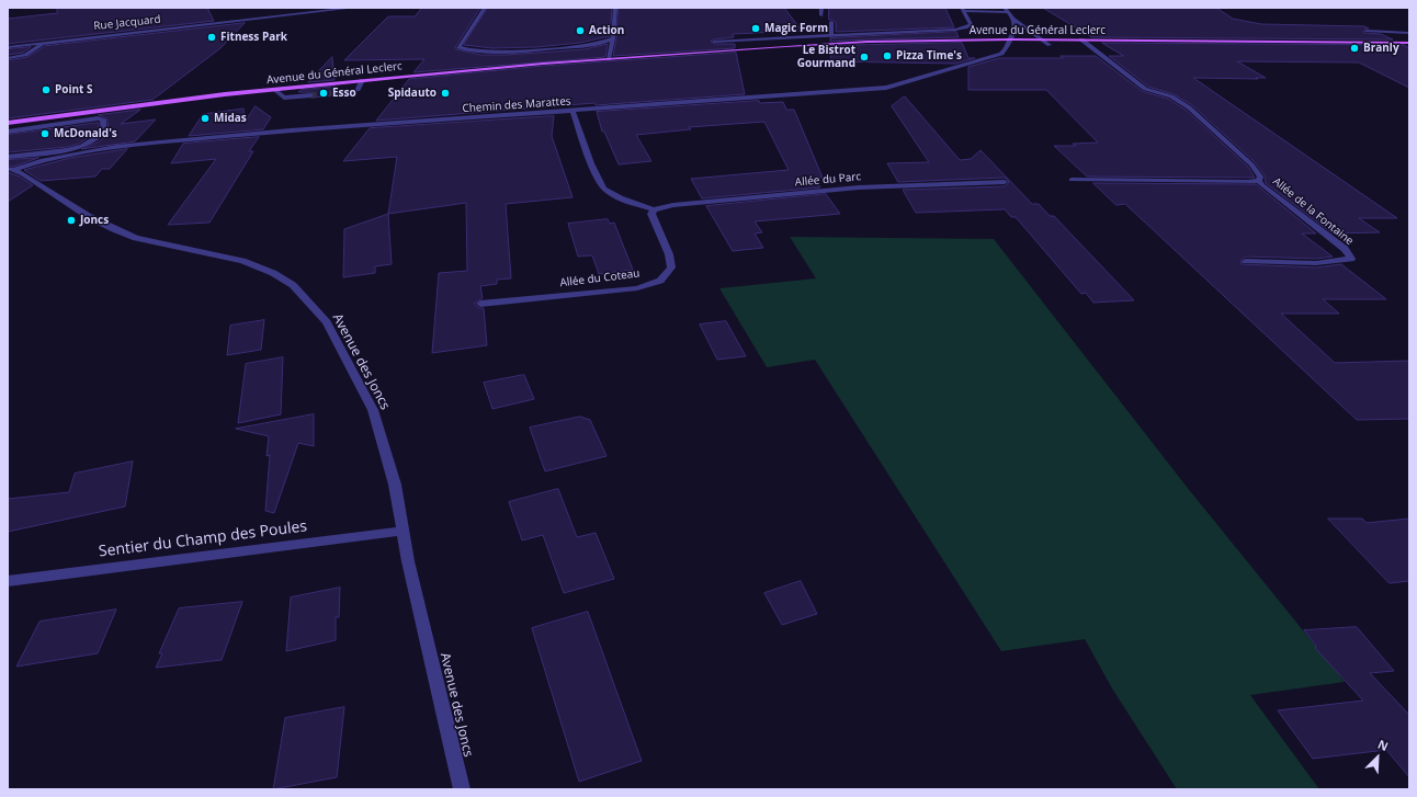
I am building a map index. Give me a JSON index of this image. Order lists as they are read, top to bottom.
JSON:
{
  "streets": {
    "main road": ["Avenue du Général Leclerc"],
    "street": [
      "Rue Jacquard",
      "Chemin des Marattes",
      "Allée du Parc",
      "Allée de la Fontaine",
      "Allée du Coteau",
      "Avenue des Joncs",
      "Sentier du Champ des Poules"
    ]
  },
  "crossings": [
    ["Avenue du Général Leclerc", "Chemin des Marattes"],
    ["Avenue du Général Leclerc", "Allée de la Fontaine"],
    ["Chemin des Marattes", "Avenue des Joncs"],
    ["Allée du Parc", "Allée du Coteau"],
    ["Avenue des Joncs", "Sentier du Champ des Poules"]
  ],
  "places": [
    "Magic Form",
    "Action",
    "Fitness Park",
    "Branly",
    "Pizza Time's",
    "Le Bistrot Gourmand",
    "Point S",
    "Esso",
    "Spidauto",
    "Midas",
    "McDonald's",
    "Joncs"
  ],
  "north": "top right"
}
